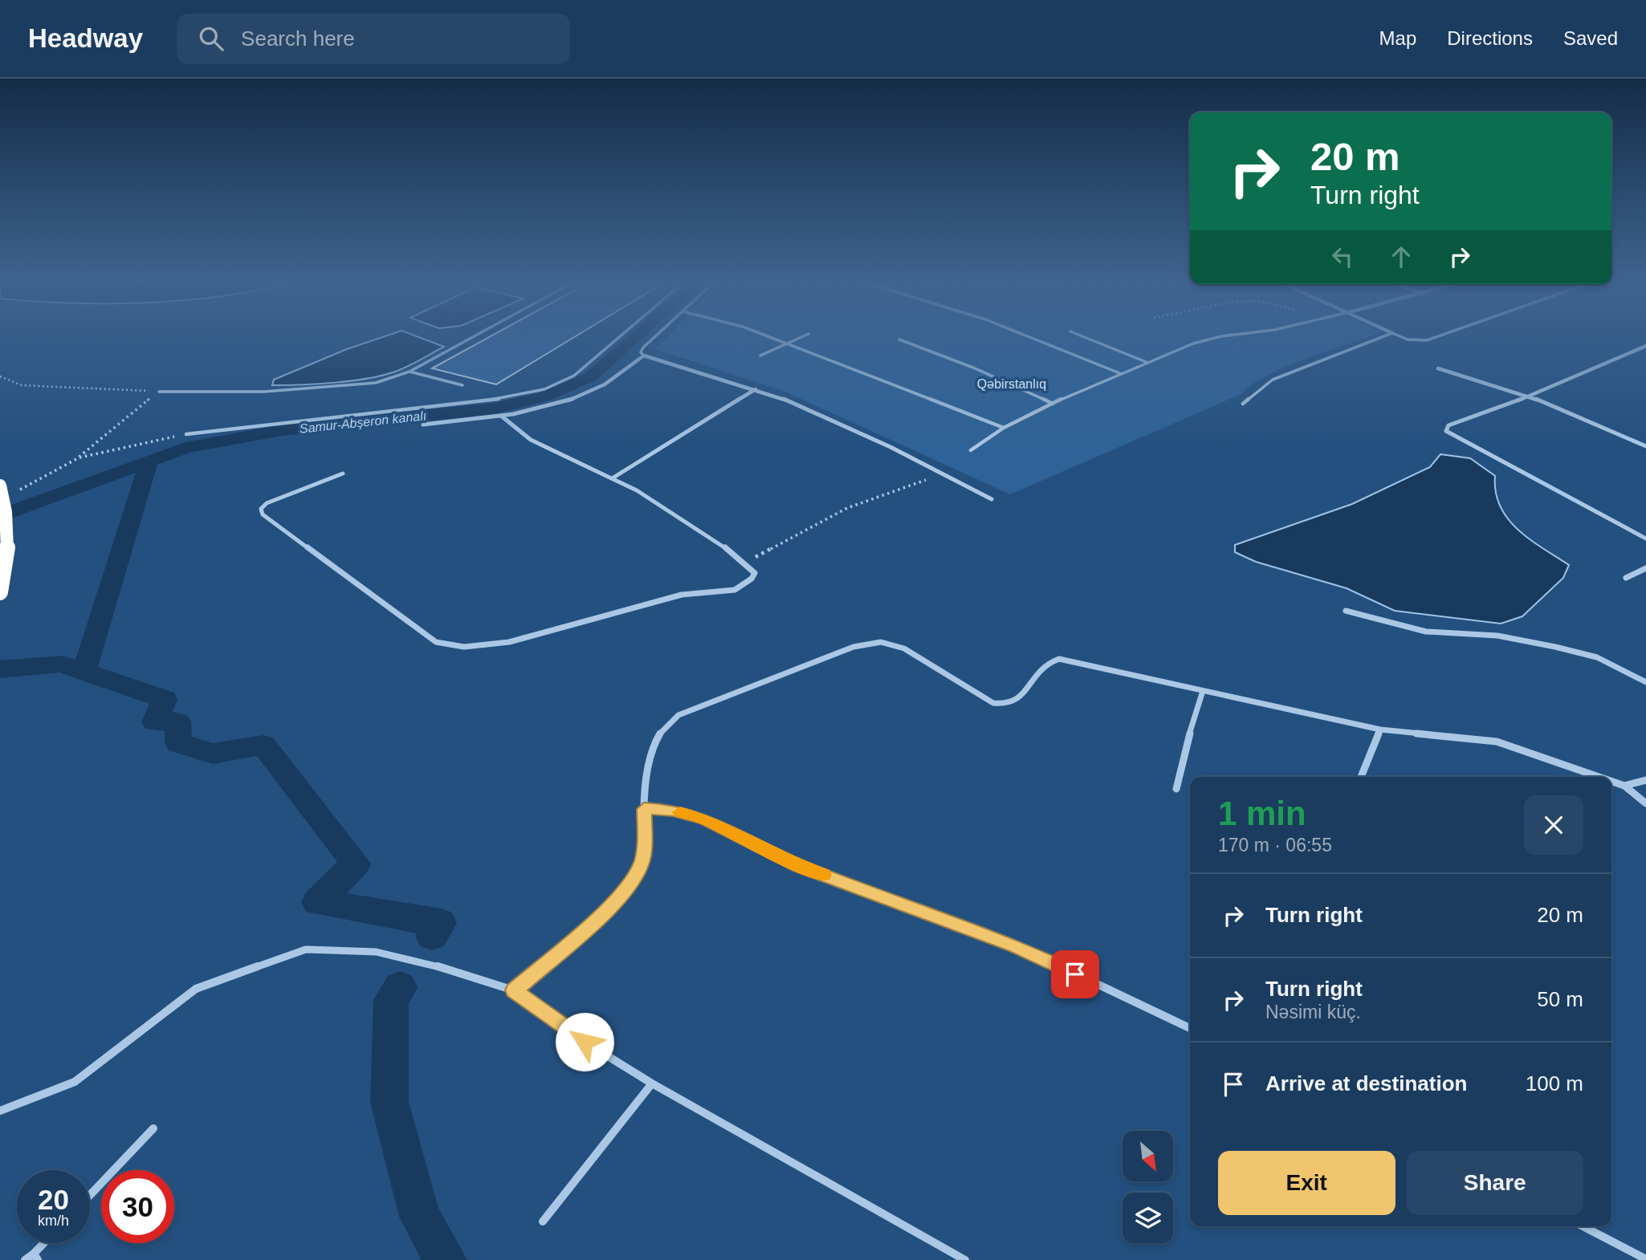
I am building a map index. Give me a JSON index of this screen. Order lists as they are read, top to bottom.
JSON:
{
  "water": ["Samur-Abşeron kanalı"],
  "parks": ["Qəbirstanlıq"],
  "north": "bottom right",
  "page": {
    "header": "Headway",
    "search": "Search here",
    "nav": ["Map", "Directions", "Saved"],
    "turn": ["20 m", "Turn right"],
    "heading": ["1 min", "170 m · 06:55"],
    "list": [
      {
        "name": "Turn right",
        "value": "20 m"
      },
      {
        "name": "Turn right",
        "note": "Nəsimi küç.",
        "value": "50 m"
      },
      {
        "name": "Arrive at destination",
        "value": "100 m"
      }
    ],
    "buttons": ["Exit", "Share"],
    "speed": "20 km/h",
    "limit": "30"
  }
}
